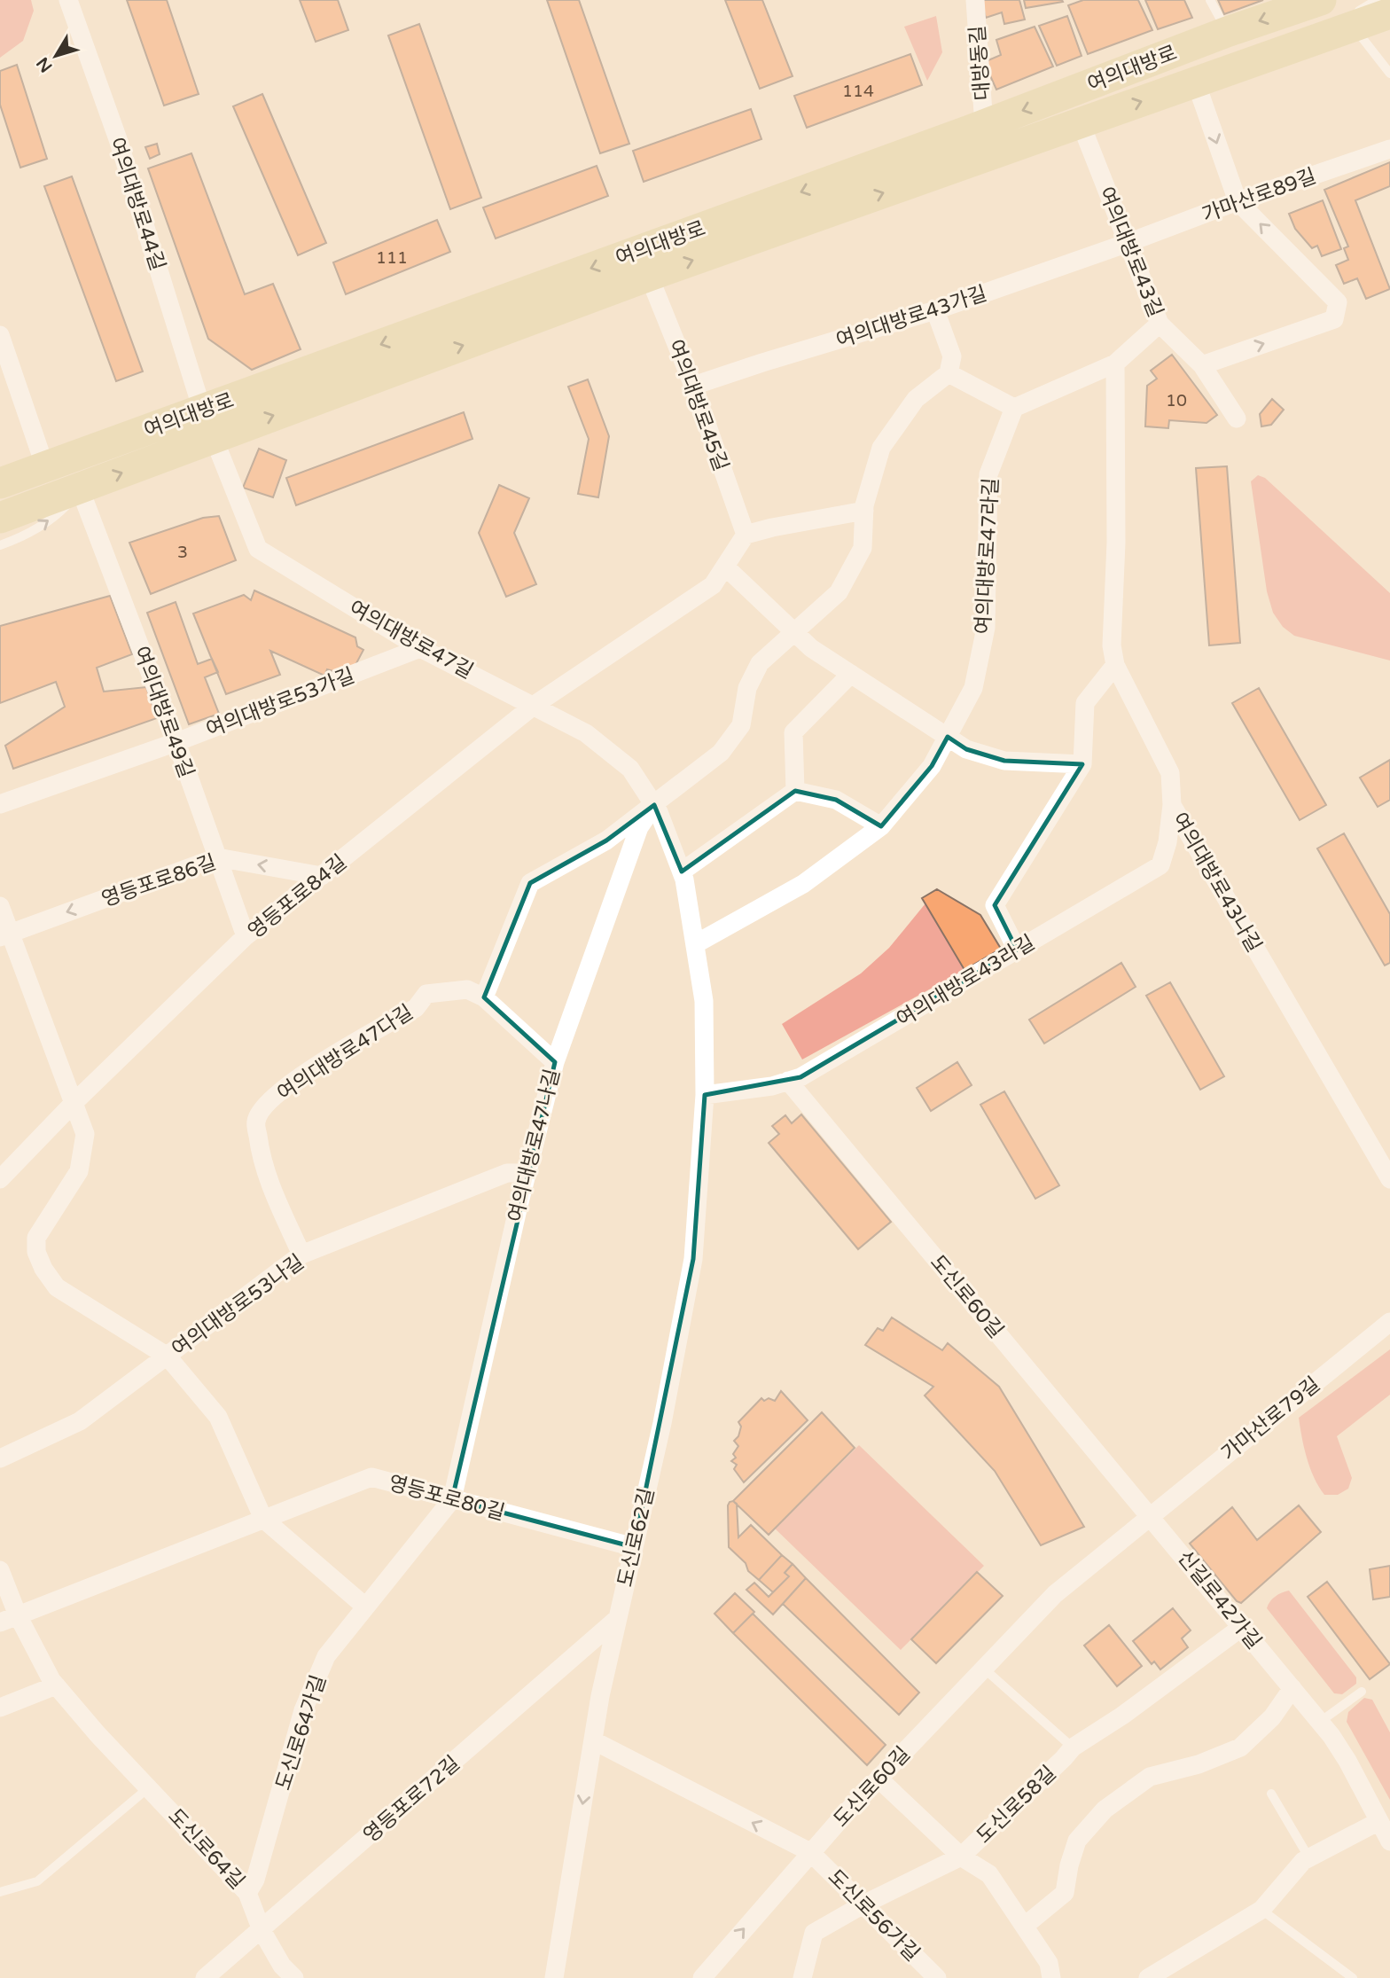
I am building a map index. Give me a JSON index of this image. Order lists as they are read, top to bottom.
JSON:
{
  "streets": {
    "main road": ["여의대방로"],
    "street": [
      "대방동길",
      "가마산로89길",
      "여의대방로44길",
      "여의대방로43길",
      "여의대방로43가길",
      "여의대방로45길",
      "여의대방로47라길",
      "여의대방로47길",
      "여의대방로53가길",
      "여의대방로49길",
      "영등포로86길",
      "여의대방로43나길",
      "영등포로84길",
      "여의대방로43라길",
      "여의대방로47다길",
      "여의대방로47나길",
      "도신로60길",
      "여의대방로53나길",
      "가마산로79길",
      "영등포로80길",
      "도신로62길",
      "신길로42가길",
      "도신로64가길",
      "영등포로72길",
      "도신로58길",
      "도신로64길",
      "도신로56가길"
    ]
  },
  "crossings": [
    ["대방동길", "여의대방로"],
    ["여의대방로", "가마산로89길"],
    ["여의대방로", "여의대방로44길"],
    ["여의대방로", "여의대방로43길"],
    ["여의대방로", "여의대방로45길"],
    ["여의대방로", "여의대방로47길"],
    ["여의대방로", "여의대방로49길"],
    ["가마산로89길", "여의대방로43길"],
    ["가마산로89길", "여의대방로43가길"],
    ["여의대방로43길", "여의대방로43가길"],
    ["여의대방로43가길", "여의대방로45길"],
    ["여의대방로47라길", "여의대방로47길"],
    ["여의대방로47길", "여의대방로53가길"],
    ["여의대방로47길", "영등포로84길"],
    ["여의대방로47길", "여의대방로43라길"],
    ["여의대방로47길", "여의대방로47나길"],
    ["여의대방로47길", "도신로62길"],
    ["여의대방로53가길", "여의대방로49길"],
    ["여의대방로49길", "영등포로86길"],
    ["여의대방로49길", "영등포로84길"],
    ["영등포로86길", "영등포로84길"],
    ["여의대방로43나길", "여의대방로43라길"],
    ["여의대방로43라길", "도신로60길"],
    ["여의대방로43라길", "도신로62길"],
    ["여의대방로47다길", "여의대방로47나길"],
    ["여의대방로47다길", "여의대방로53나길"],
    ["여의대방로47나길", "여의대방로53나길"],
    ["여의대방로47나길", "영등포로80길"],
    ["여의대방로47나길", "도신로64가길"],
    ["도신로60길", "가마산로79길"],
    ["도신로60길", "신길로42가길"],
    ["도신로60길", "도신로56가길"],
    ["가마산로79길", "신길로42가길"],
    ["영등포로80길", "도신로62길"],
    ["영등포로80길", "도신로64가길"],
    ["영등포로80길", "도신로64길"],
    ["도신로62길", "영등포로72길"],
    ["신길로42가길", "도신로58길"],
    ["도신로64가길", "도신로64길"],
    ["영등포로72길", "도신로64길"],
    ["도신로58길", "도신로56가길"]
  ],
  "one_way": ["영등포로86길"],
  "house_numbers": [
    "114",
    "111",
    "10",
    "3"
  ],
  "north": "bottom left"
}
